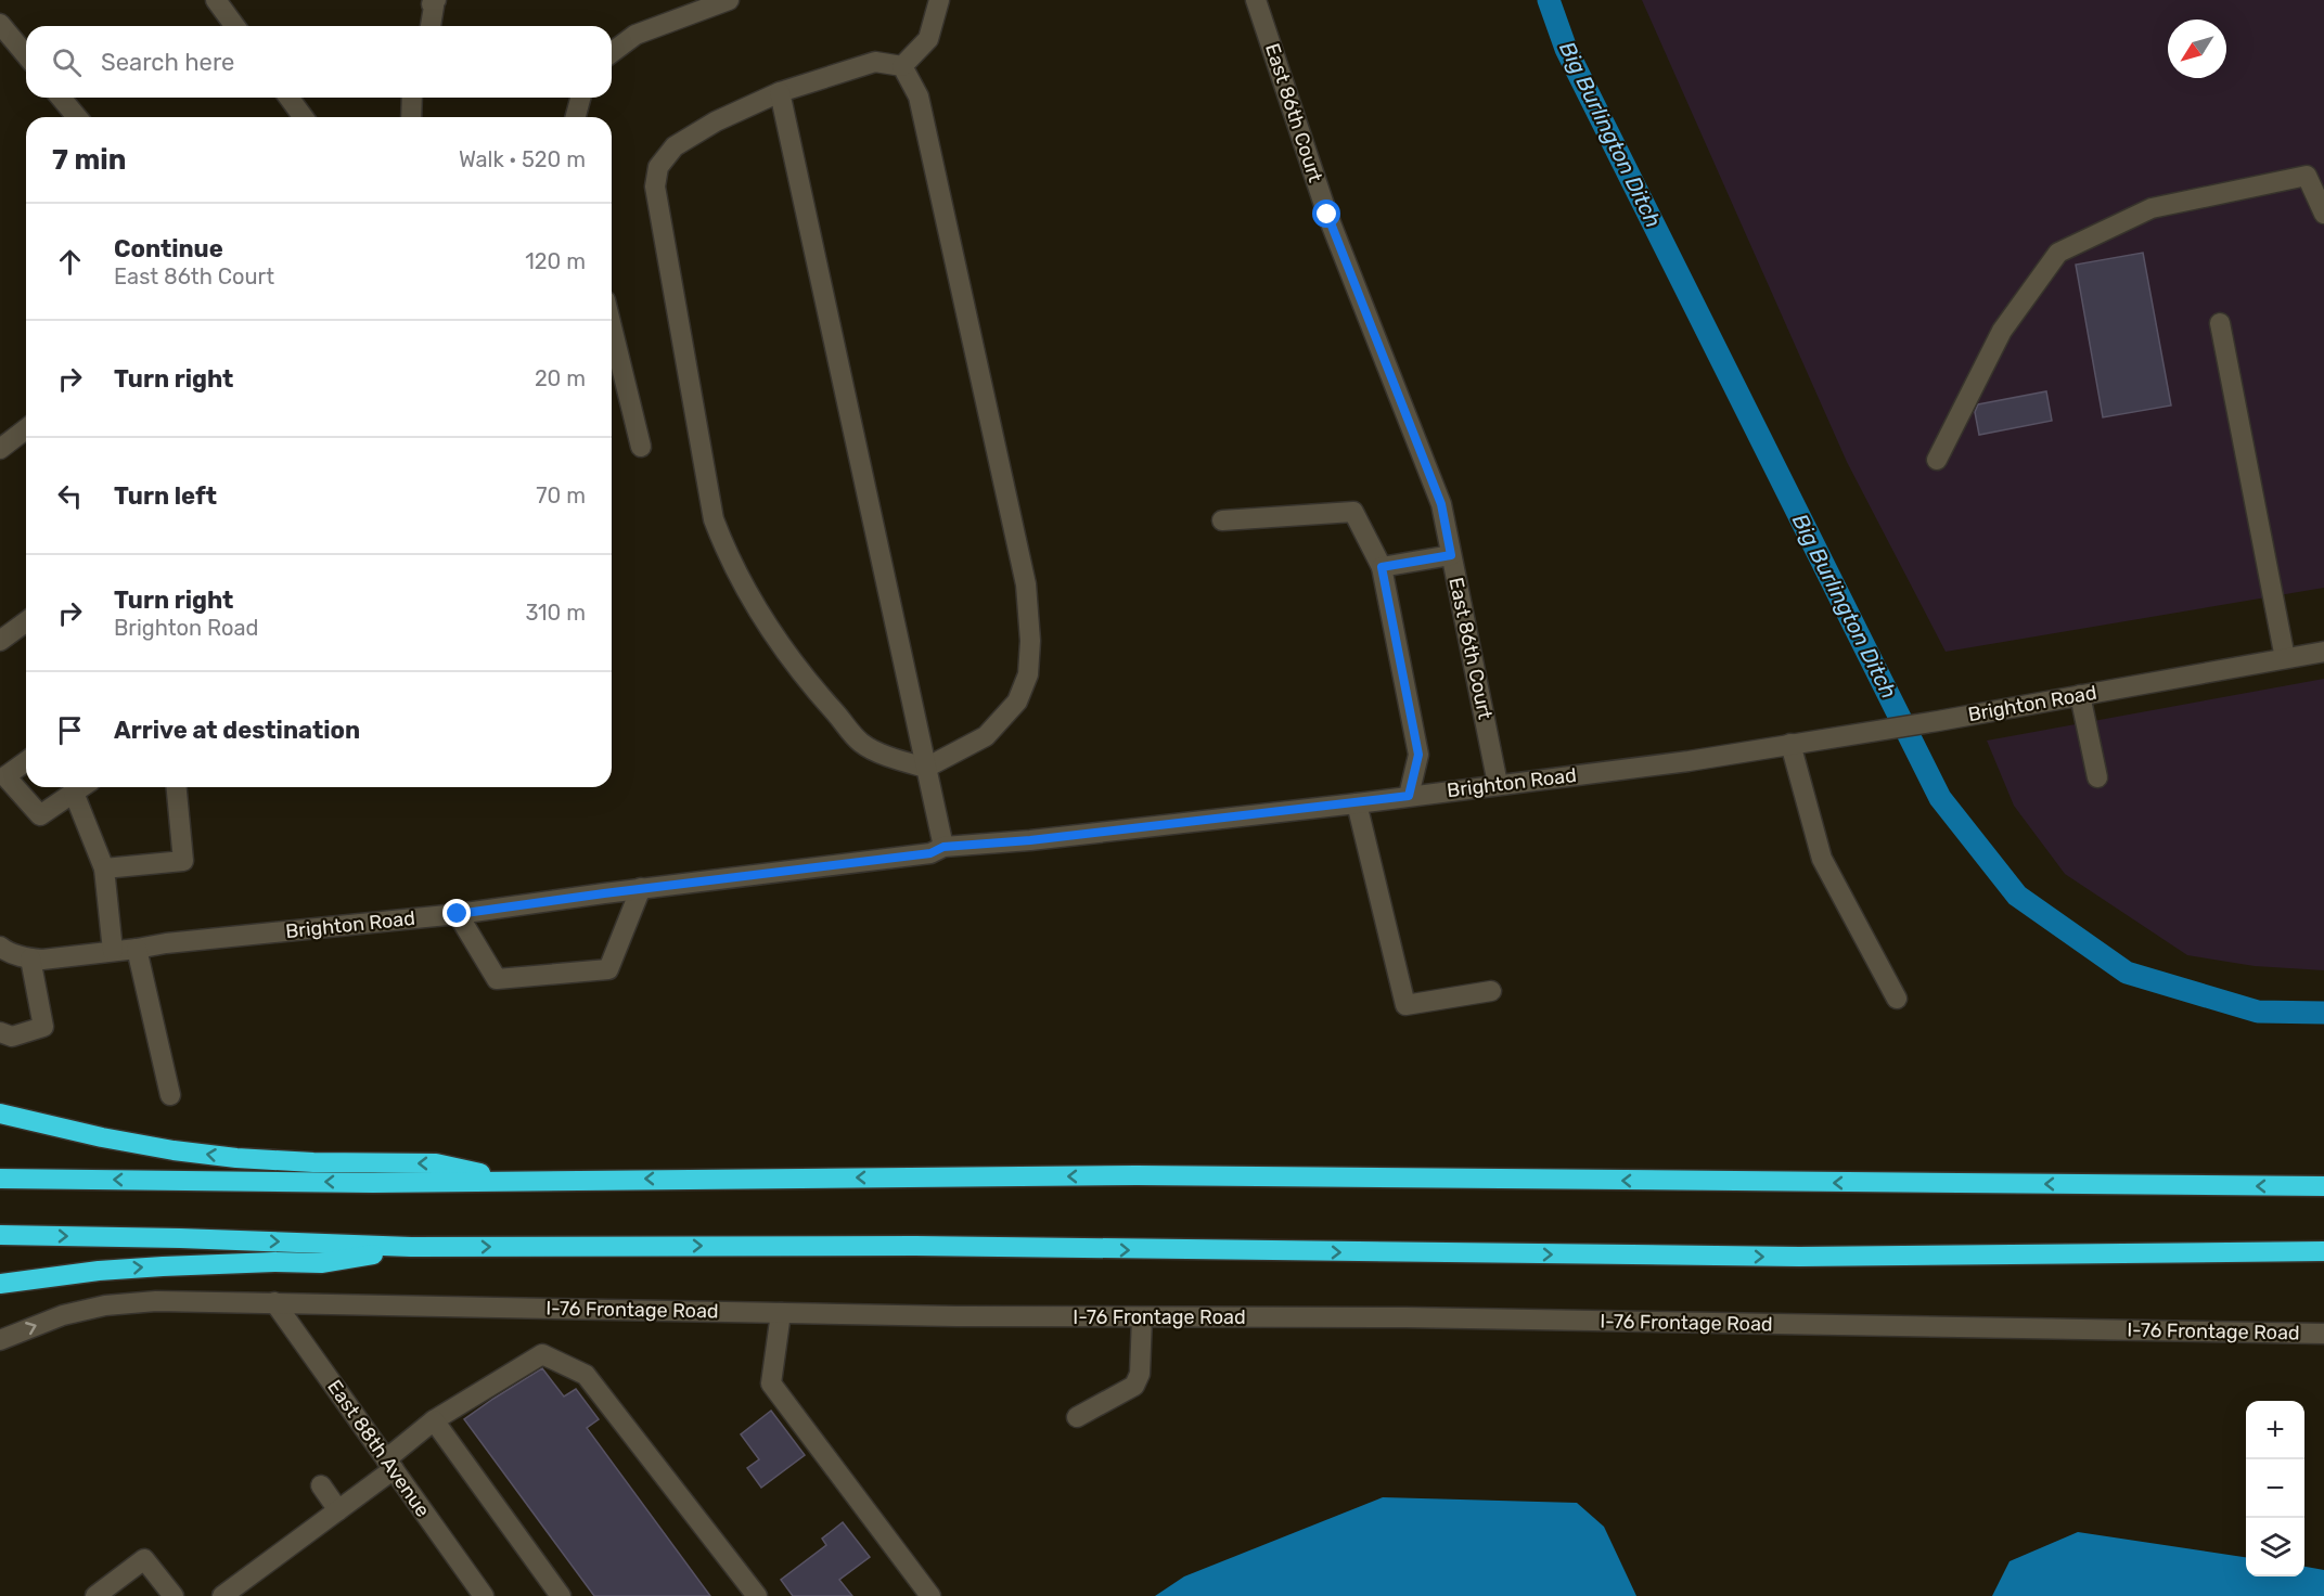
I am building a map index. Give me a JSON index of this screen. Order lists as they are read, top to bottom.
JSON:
{
  "streets": {
    "street": [
      "East 86th Court",
      "Brighton Road",
      "I-76 Frontage Road",
      "East 88th Avenue"
    ]
  },
  "crossings": [
    ["East 86th Court", "Brighton Road"],
    ["I-76 Frontage Road", "East 88th Avenue"]
  ],
  "water": ["Big Burlington Ditch"],
  "north": "bottom left",
  "page": {
    "search": "Search here",
    "heading": ["7 min", "Walk · 520 m"],
    "list": [
      ["Continue", "East 86th Court", "120 m"],
      ["Turn right", "20 m"],
      ["Turn left", "70 m"],
      ["Turn right", "Brighton Road", "310 m"],
      "Arrive at destination"
    ],
    "map_buttons": ["+", "−"]
  }
}
